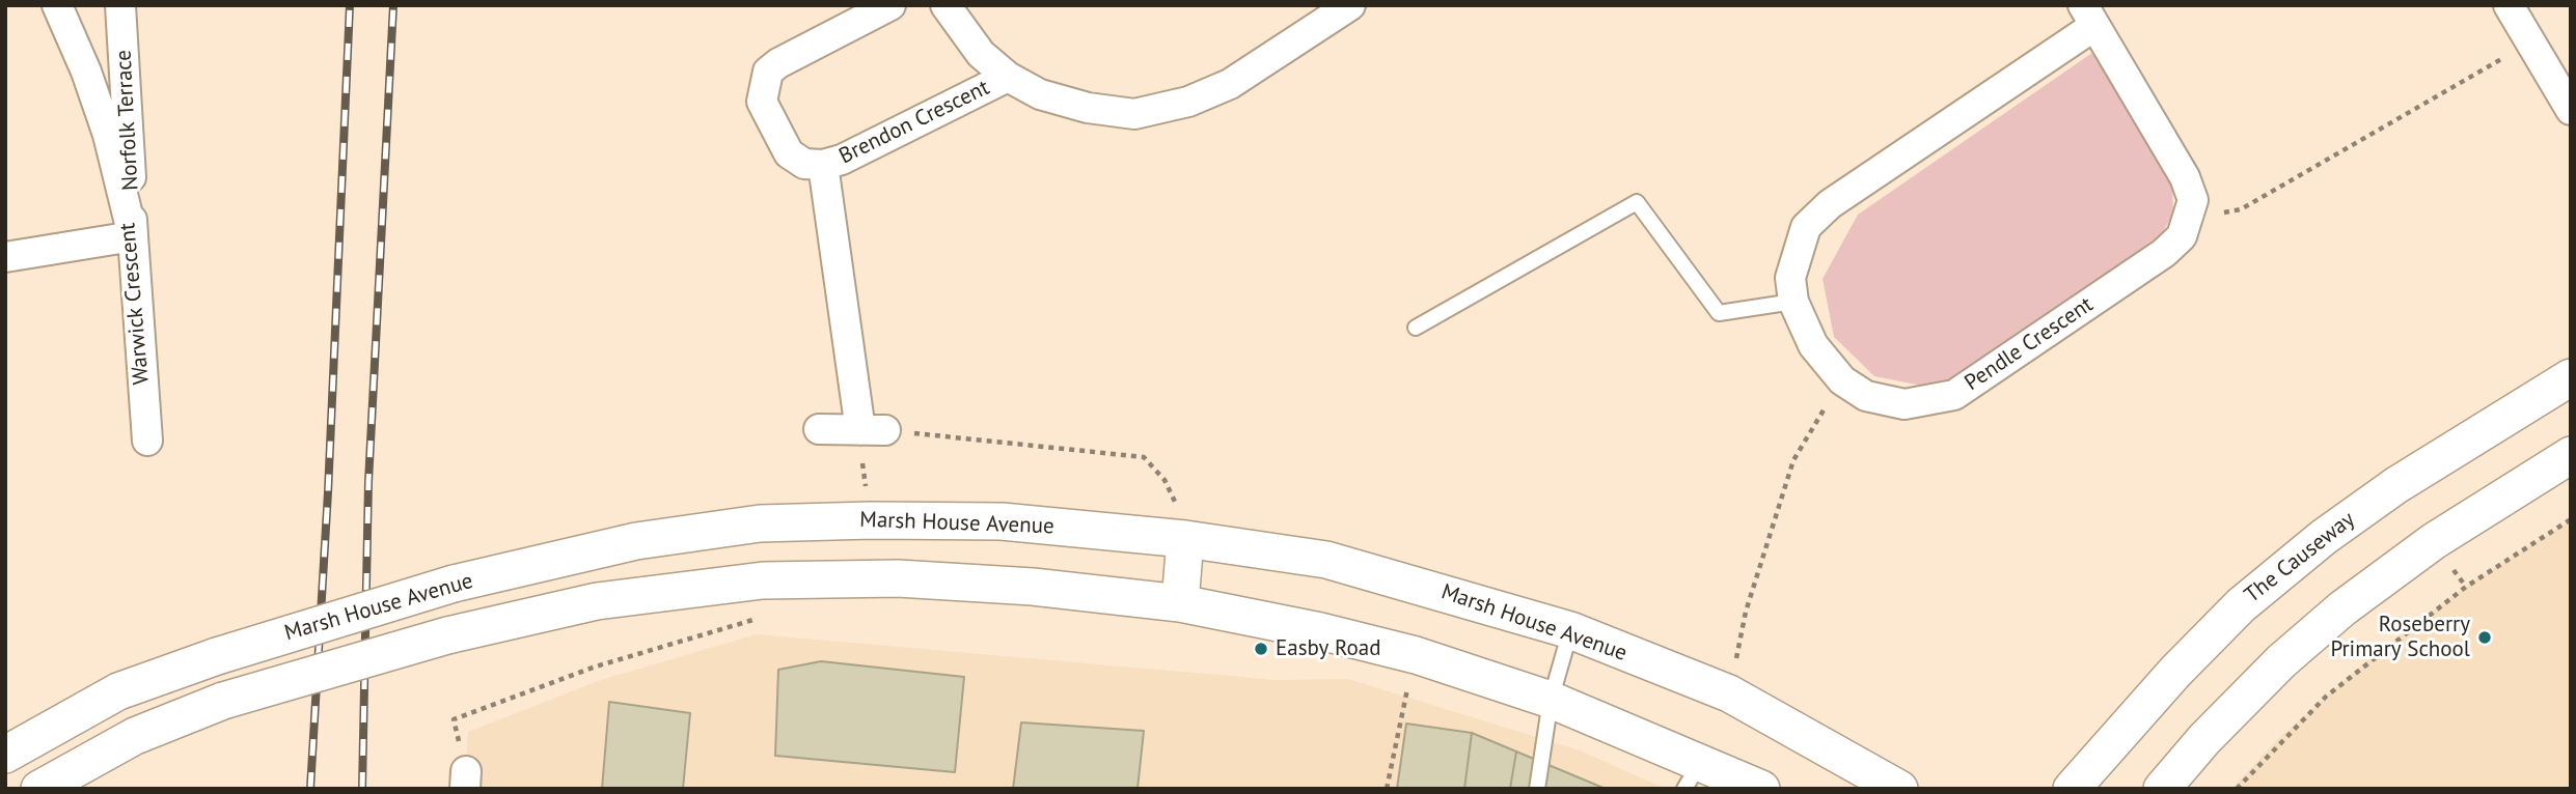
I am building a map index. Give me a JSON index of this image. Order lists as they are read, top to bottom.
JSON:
{
  "streets": {
    "street": [
      "Norfolk Terrace",
      "Brendon Crescent",
      "Warwick Crescent",
      "Pendle Crescent",
      "Marsh House Avenue",
      "The Causeway"
    ]
  },
  "crossings": [
    ["Norfolk Terrace", "Warwick Crescent"]
  ],
  "places": ["Roseberry Primary School", "Easby Road"]
}
